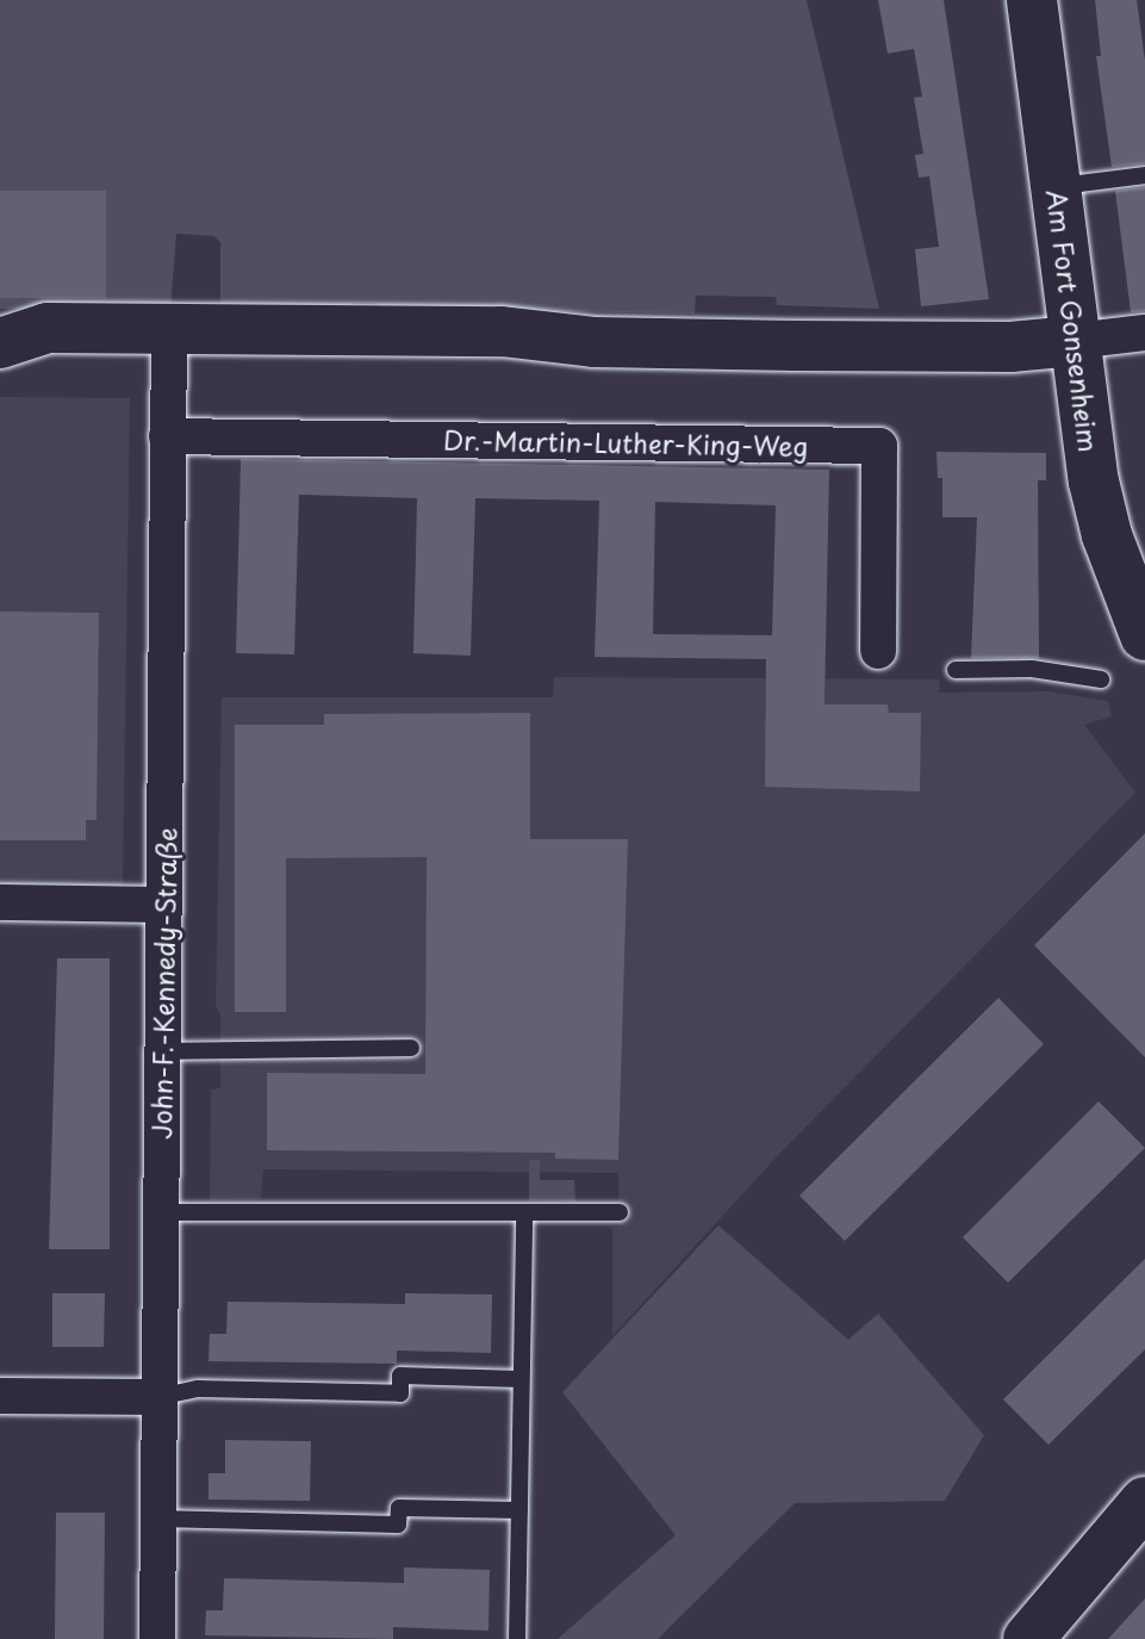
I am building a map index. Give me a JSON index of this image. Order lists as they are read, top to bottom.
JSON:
{
  "streets": {
    "street": ["Am Fort Gonsenheim", "Dr.-Martin-Luther-King-Weg", "John-F.-Kennedy-Straße"]
  },
  "crossings": [
    ["Dr.-Martin-Luther-King-Weg", "John-F.-Kennedy-Straße"]
  ]
}
